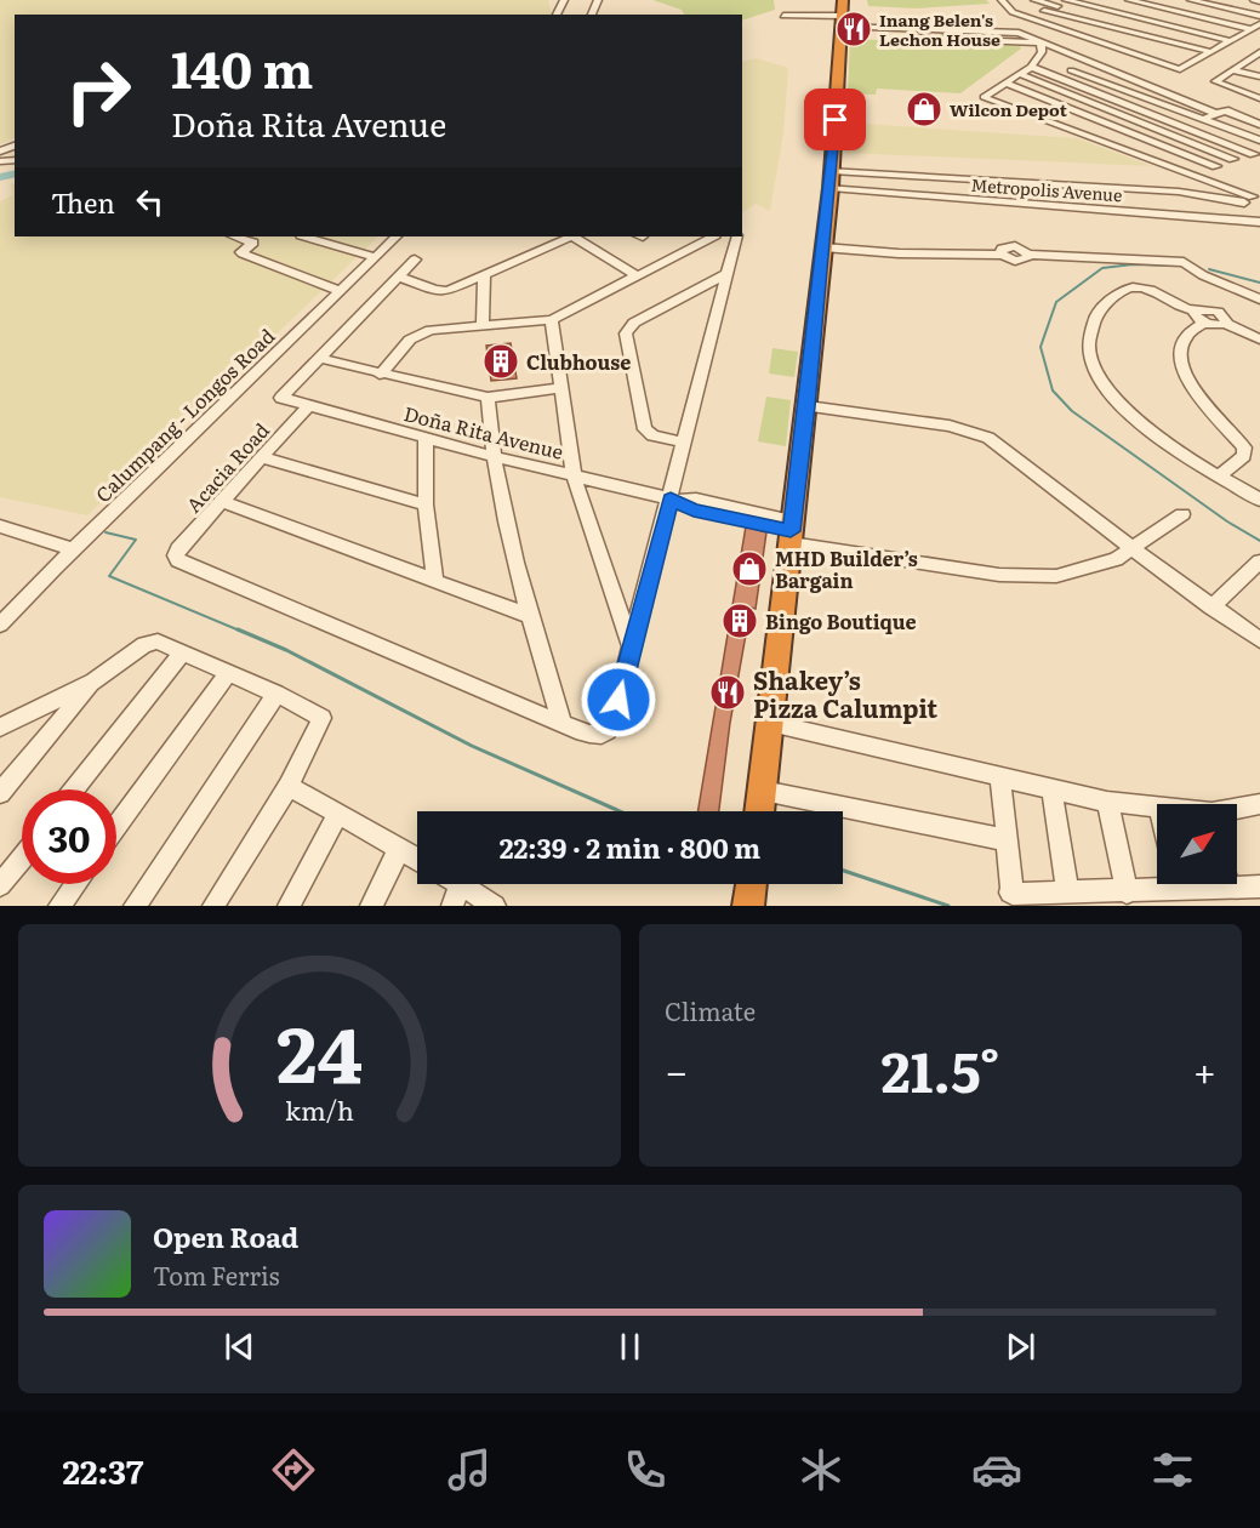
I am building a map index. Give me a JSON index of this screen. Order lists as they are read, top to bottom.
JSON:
{
  "streets": {
    "street": [
      "Metropolis Avenue",
      "Calumpang - Longos Road",
      "Doña Rita Avenue",
      "Acacia Road"
    ]
  },
  "crossings": [
    ["Doña Rita Avenue", "Acacia Road"]
  ],
  "places": {
    "restaurant": ["Inang Belen's Lechon House", "Shakey’s Pizza Calumpit"],
    "shop": ["Wilcon Depot", "MHD Builder’s Bargain"],
    "building": ["Clubhouse", "Bingo Boutique"]
  },
  "north": "top right",
  "page": {
    "turn": ["140 m", "Doña Rita Avenue"],
    "then": "Then",
    "limit": "30",
    "trip": "22:39 · 2 min · 800 m",
    "tile": "Climate",
    "heat": ["−", "21.5°", "+"],
    "song": ["Open Road", "Tom Ferris"],
    "tabs": "22:37",
    "gauge": ["24", "km/h"]
  }
}
